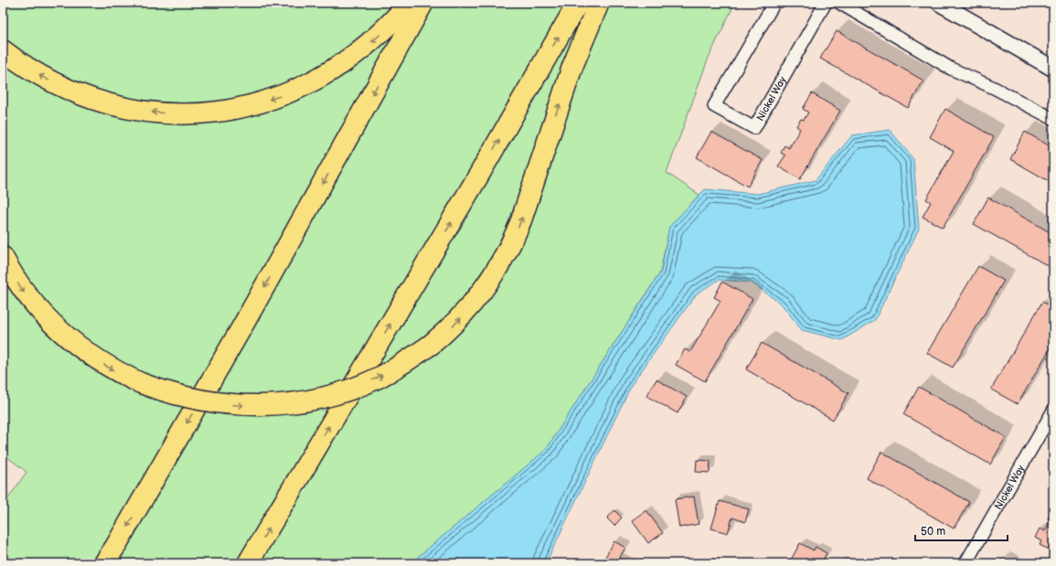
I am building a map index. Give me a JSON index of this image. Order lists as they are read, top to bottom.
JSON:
{
  "streets": {
    "street": ["Nickel Way"]
  },
  "scale_bar": "50 m"
}
